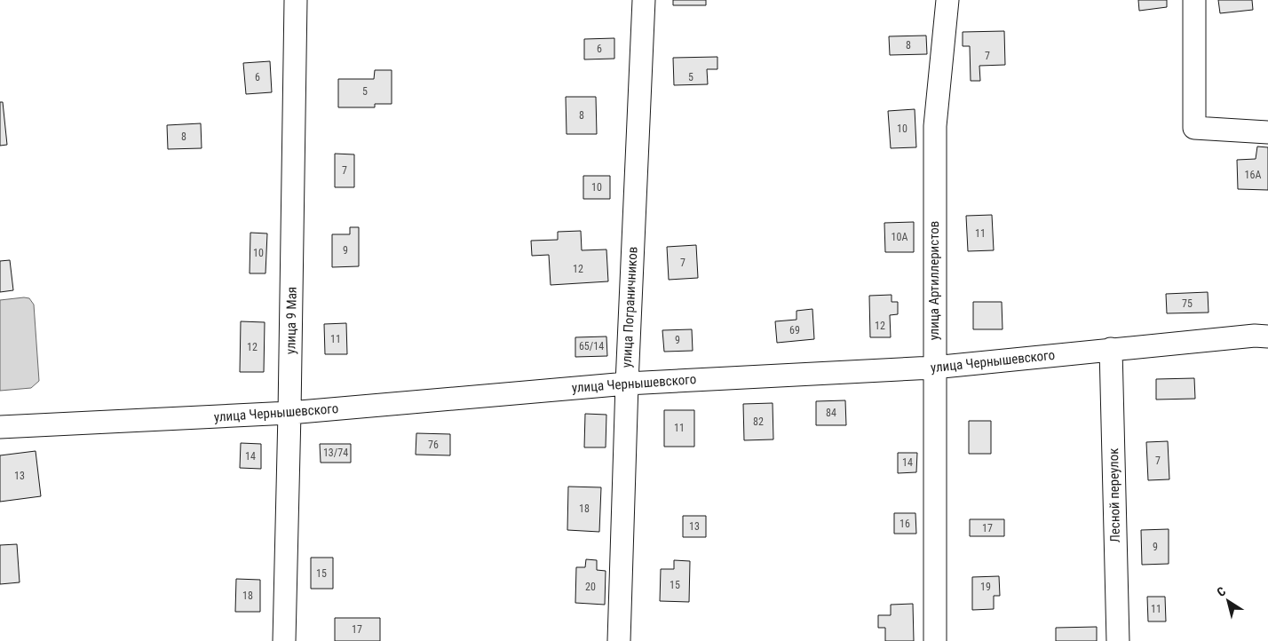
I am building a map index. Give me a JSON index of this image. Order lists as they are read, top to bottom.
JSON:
{
  "streets": {
    "street": [
      "улица Артиллеристов",
      "улица Пограничников",
      "улица 9 Мая",
      "улица Чернышевского",
      "Лесной переулок"
    ]
  },
  "crossings": [
    ["улица Артиллеристов", "улица Чернышевского"],
    ["улица Пограничников", "улица Чернышевского"],
    ["улица 9 Мая", "улица Чернышевского"],
    ["улица Чернышевского", "Лесной переулок"]
  ],
  "house_numbers": [
    "8",
    "6",
    "7",
    "6",
    "5",
    "5",
    "8",
    "10",
    "8",
    "7",
    "16А",
    "10",
    "11",
    "10А",
    "9",
    "10",
    "7",
    "12",
    "75",
    "12",
    "69",
    "11",
    "9",
    "65/14",
    "12",
    "84",
    "82",
    "11",
    "76",
    "13/74",
    "14",
    "7",
    "14",
    "13",
    "18",
    "16",
    "13",
    "17",
    "9",
    "15",
    "15",
    "20",
    "19",
    "18",
    "11",
    "17"
  ],
  "north": "top left"
}
